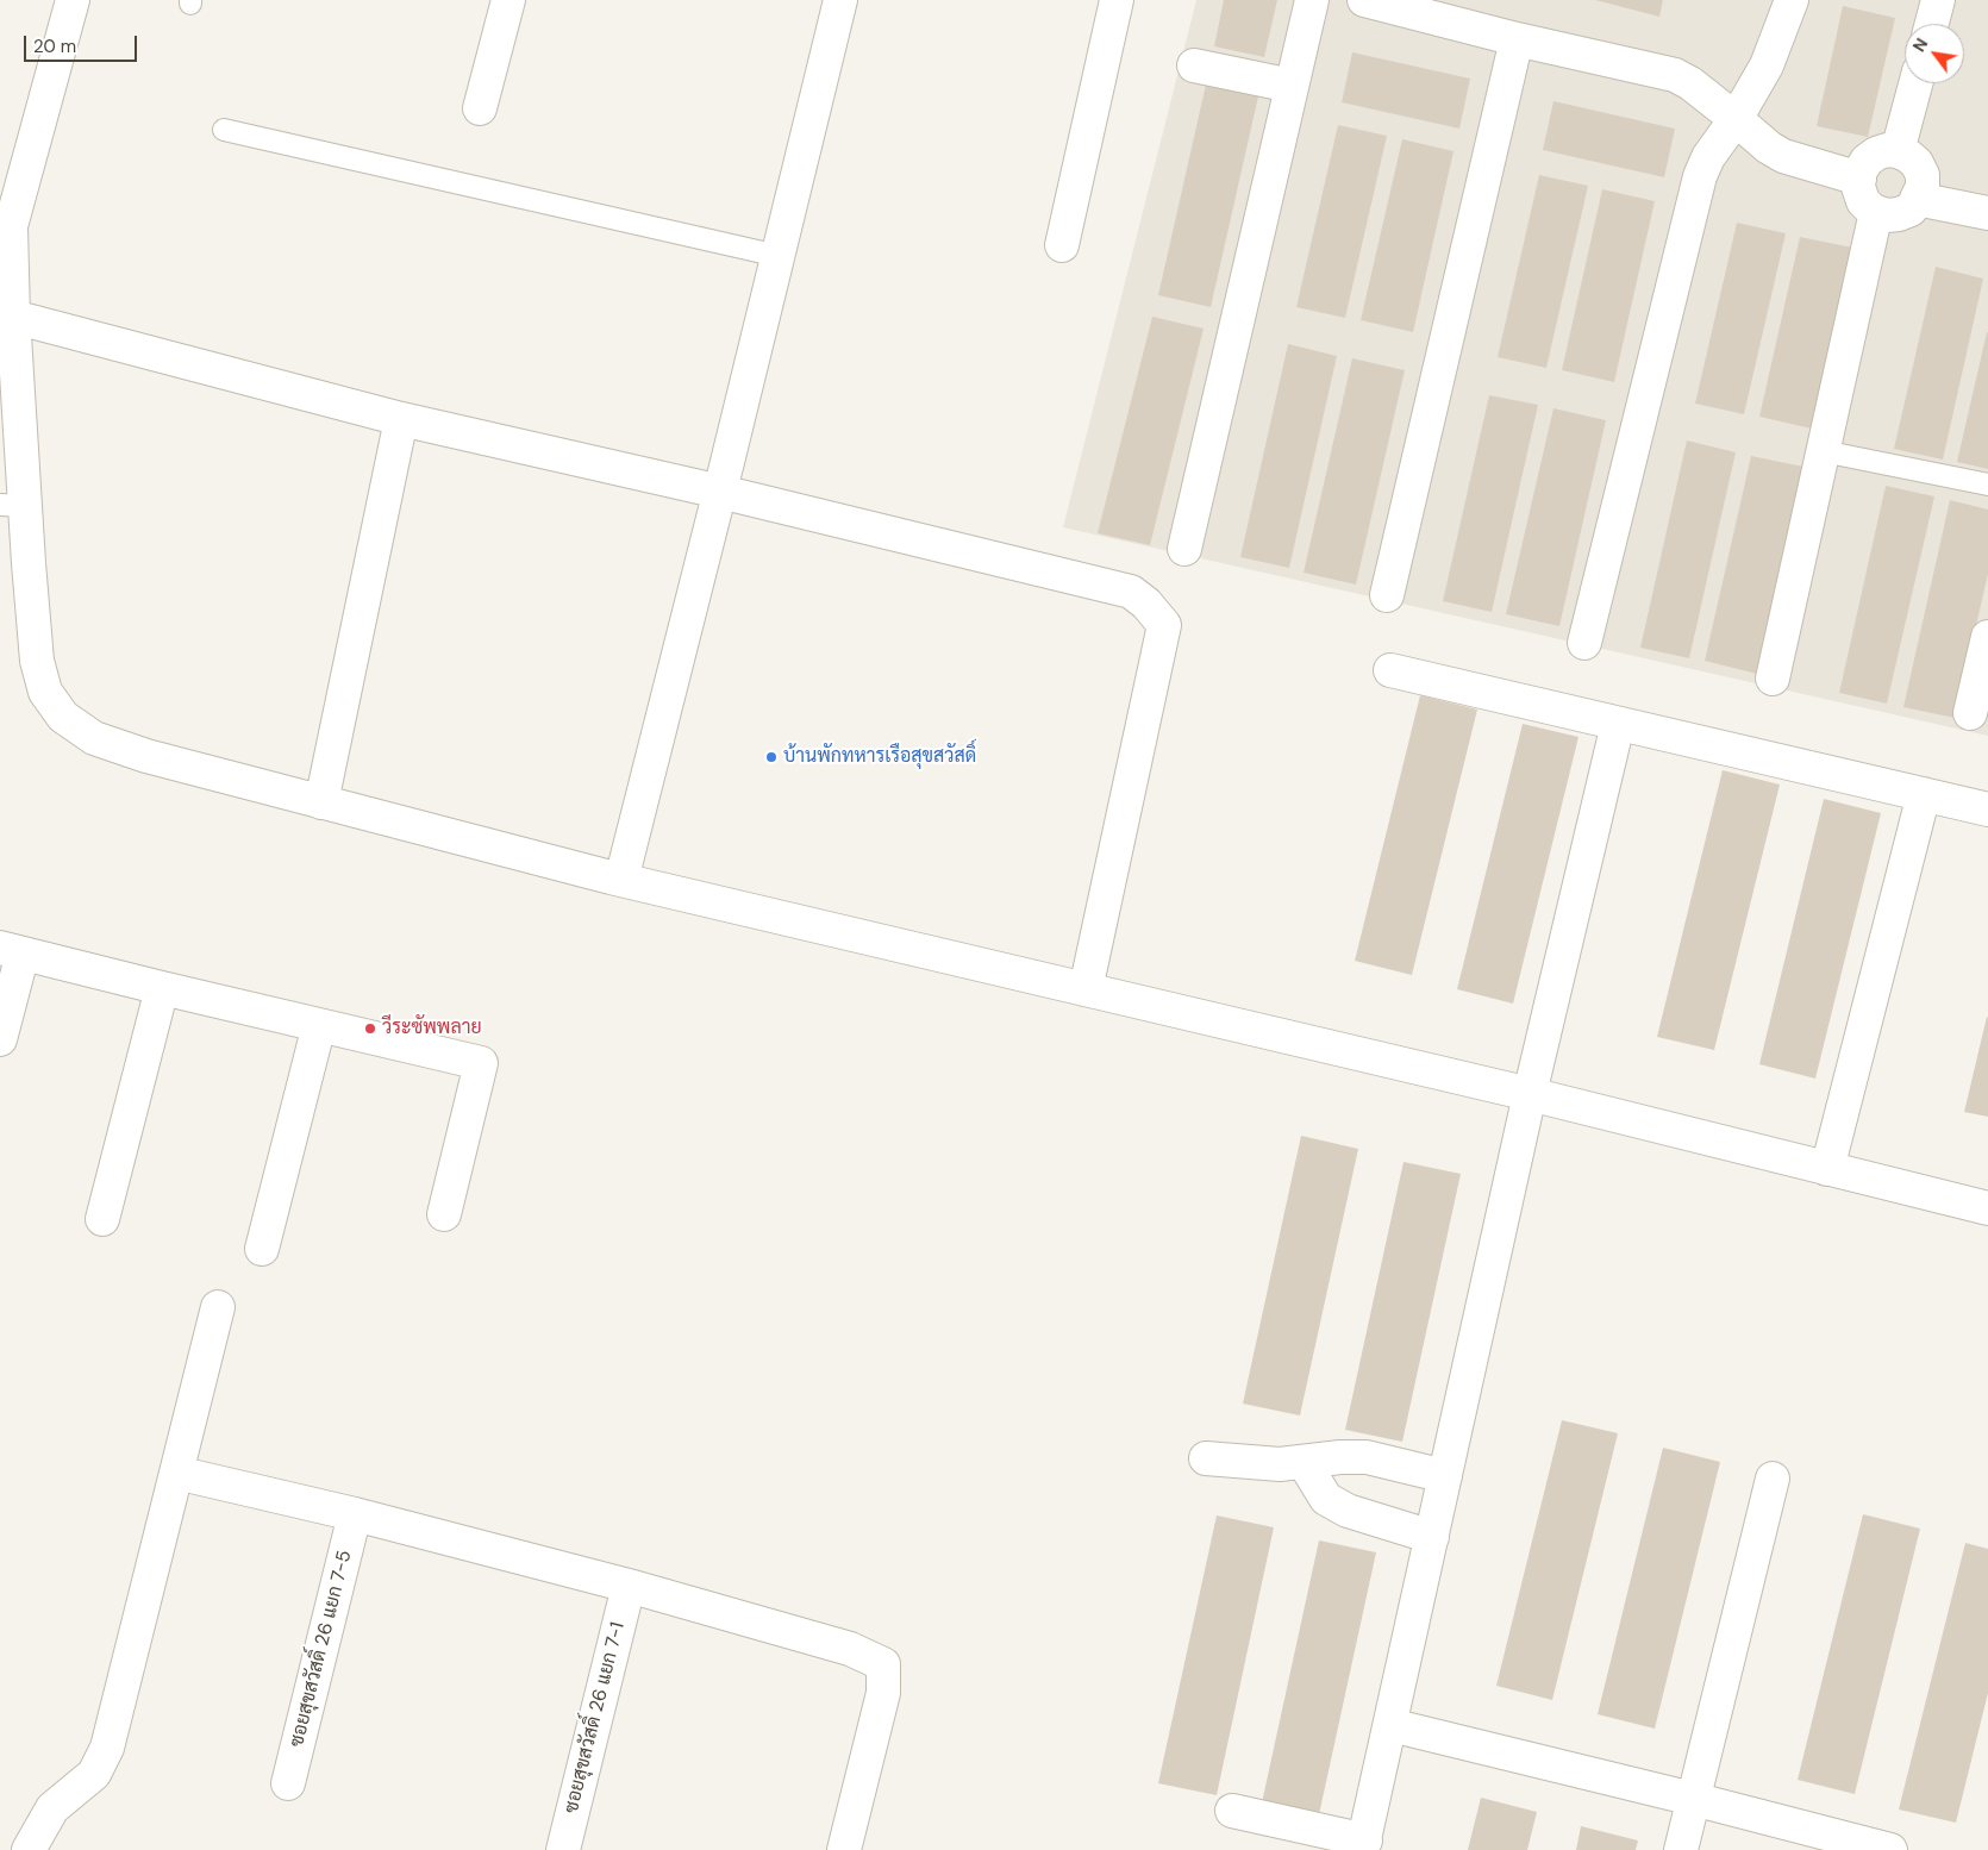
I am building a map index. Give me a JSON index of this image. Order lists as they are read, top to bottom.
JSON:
{
  "streets": {
    "street": ["ซอยสุขสวัสดิ์ 26 แยก 7-5", "ซอยสุขสวัสดิ์ 26 แยก 7-1"]
  },
  "places": ["บ้านพักทหารเรือสุขสวัสดิ์", "วีระซัพพลาย"],
  "scale_bar": "20 m",
  "north": "top left"
}
